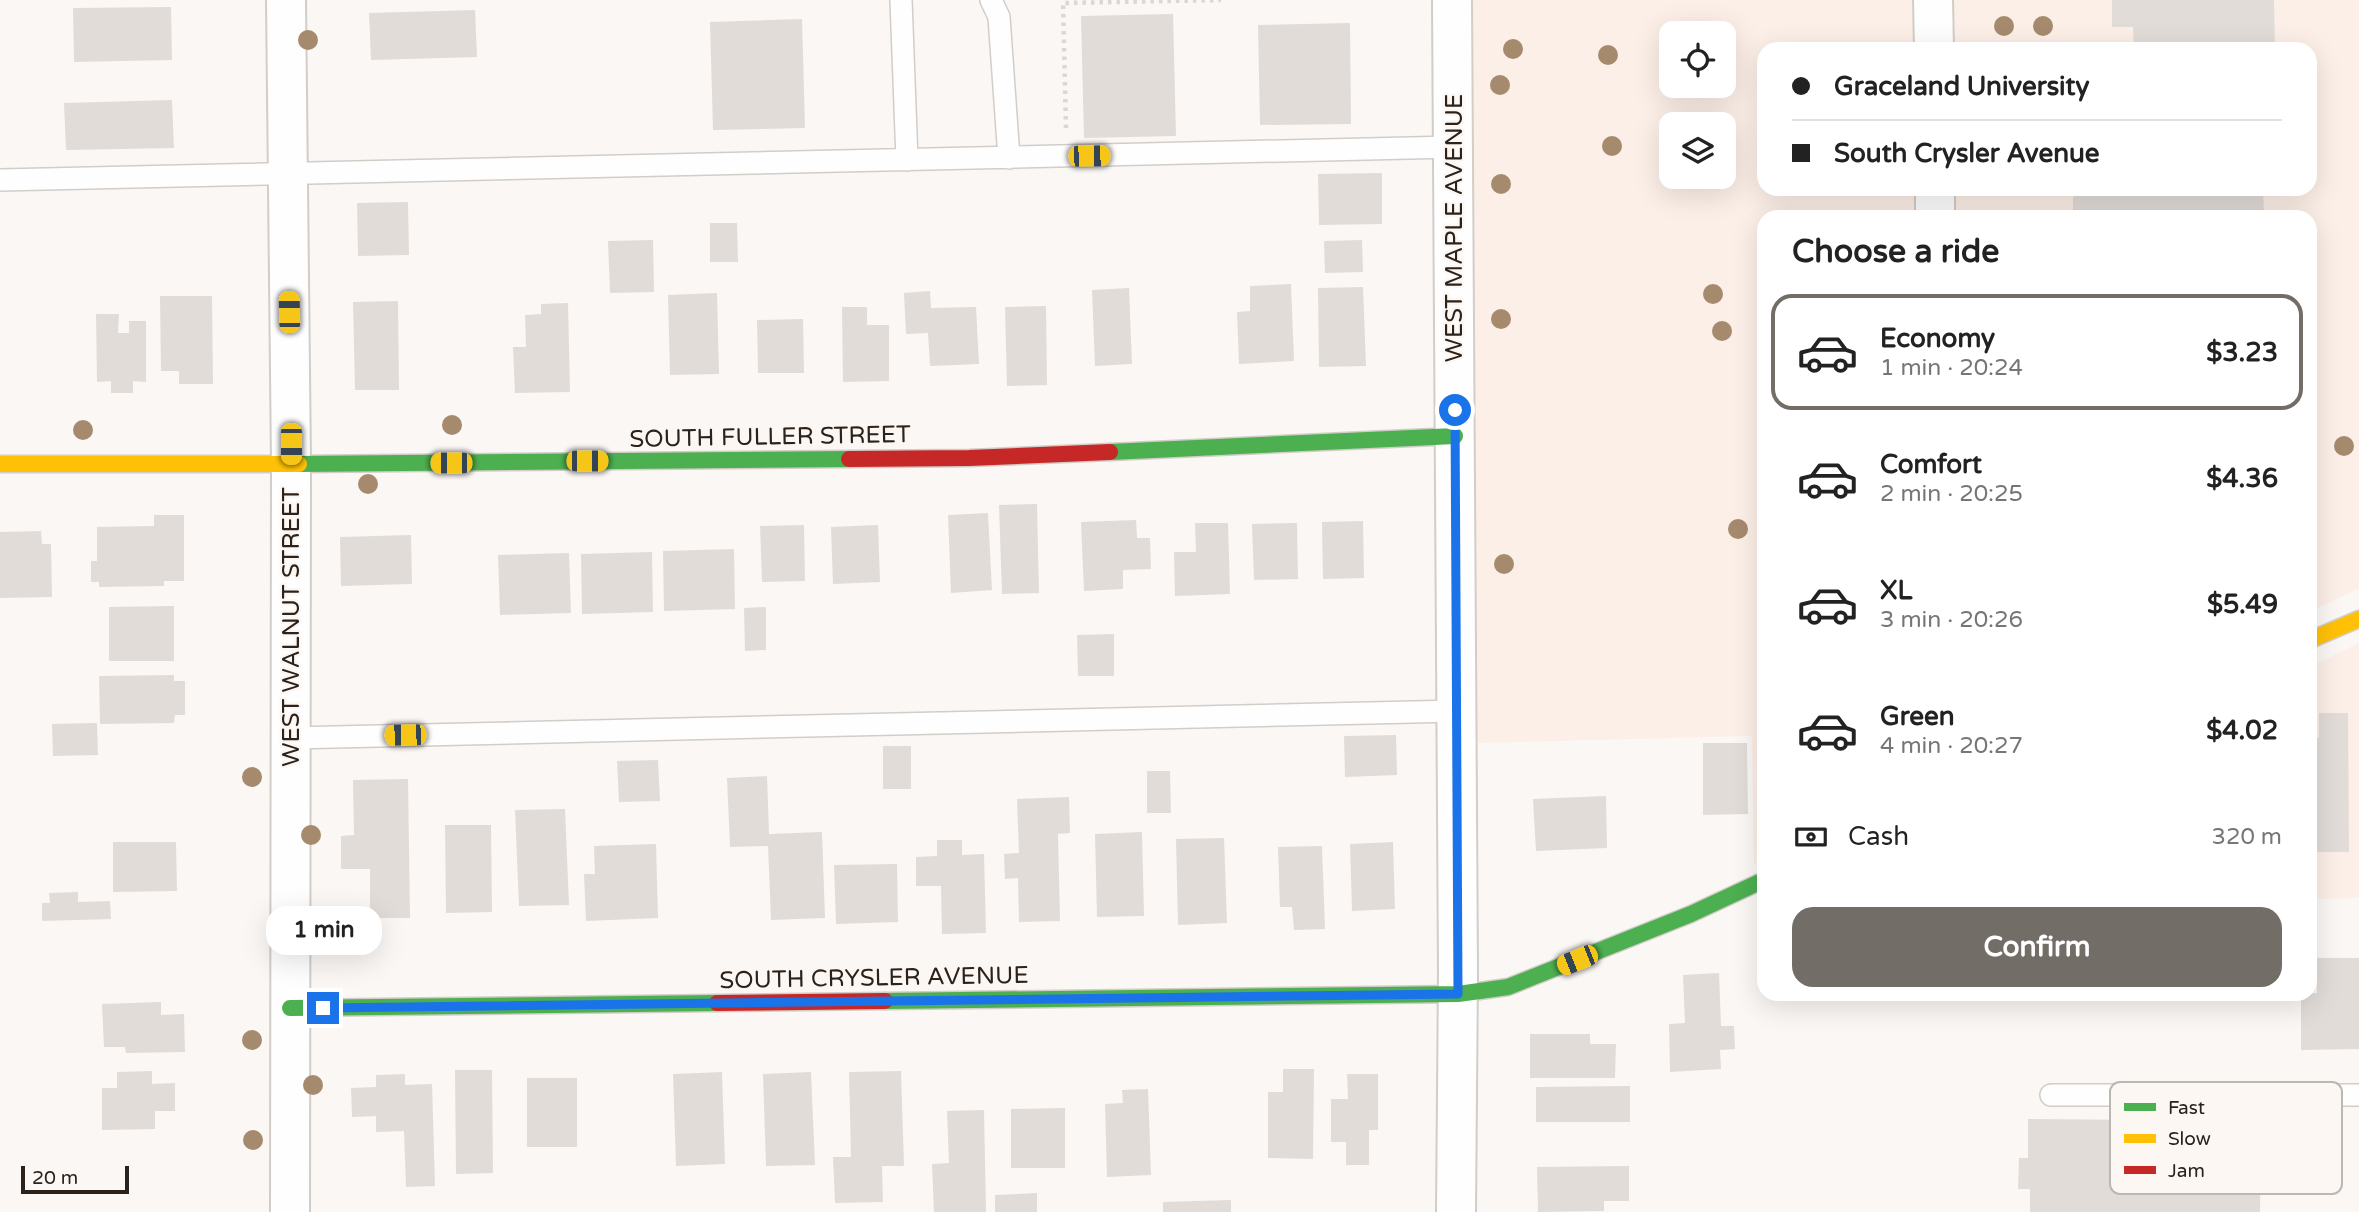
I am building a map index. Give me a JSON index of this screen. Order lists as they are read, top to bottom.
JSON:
{
  "streets": {
    "street": [
      "WEST MAPLE AVENUE",
      "SOUTH FULLER STREET",
      "WEST WALNUT STREET",
      "SOUTH CRYSLER AVENUE"
    ]
  },
  "crossings": [
    ["WEST MAPLE AVENUE", "SOUTH FULLER STREET"],
    ["WEST MAPLE AVENUE", "SOUTH CRYSLER AVENUE"],
    ["SOUTH FULLER STREET", "WEST WALNUT STREET"],
    ["WEST WALNUT STREET", "SOUTH CRYSLER AVENUE"]
  ],
  "legend": ["Fast", "Slow", "Jam"],
  "scale_bar": "20 m",
  "page": {
    "banner": ["Graceland University", "South Crysler Avenue"],
    "heading": "Choose a ride",
    "list": [
      {
        "name": "Economy",
        "note": "1 min · 20:24",
        "value": "$3.23"
      },
      {
        "name": "Comfort",
        "note": "2 min · 20:25",
        "value": "$4.36"
      },
      {
        "name": "XL",
        "note": "3 min · 20:26",
        "value": "$5.49"
      },
      {
        "name": "Green",
        "note": "4 min · 20:27",
        "value": "$4.02"
      }
    ],
    "pay": ["Cash", "320 m"],
    "buttons": "Confirm",
    "bubble": "1 min",
    "scale": "20 m"
  }
}
